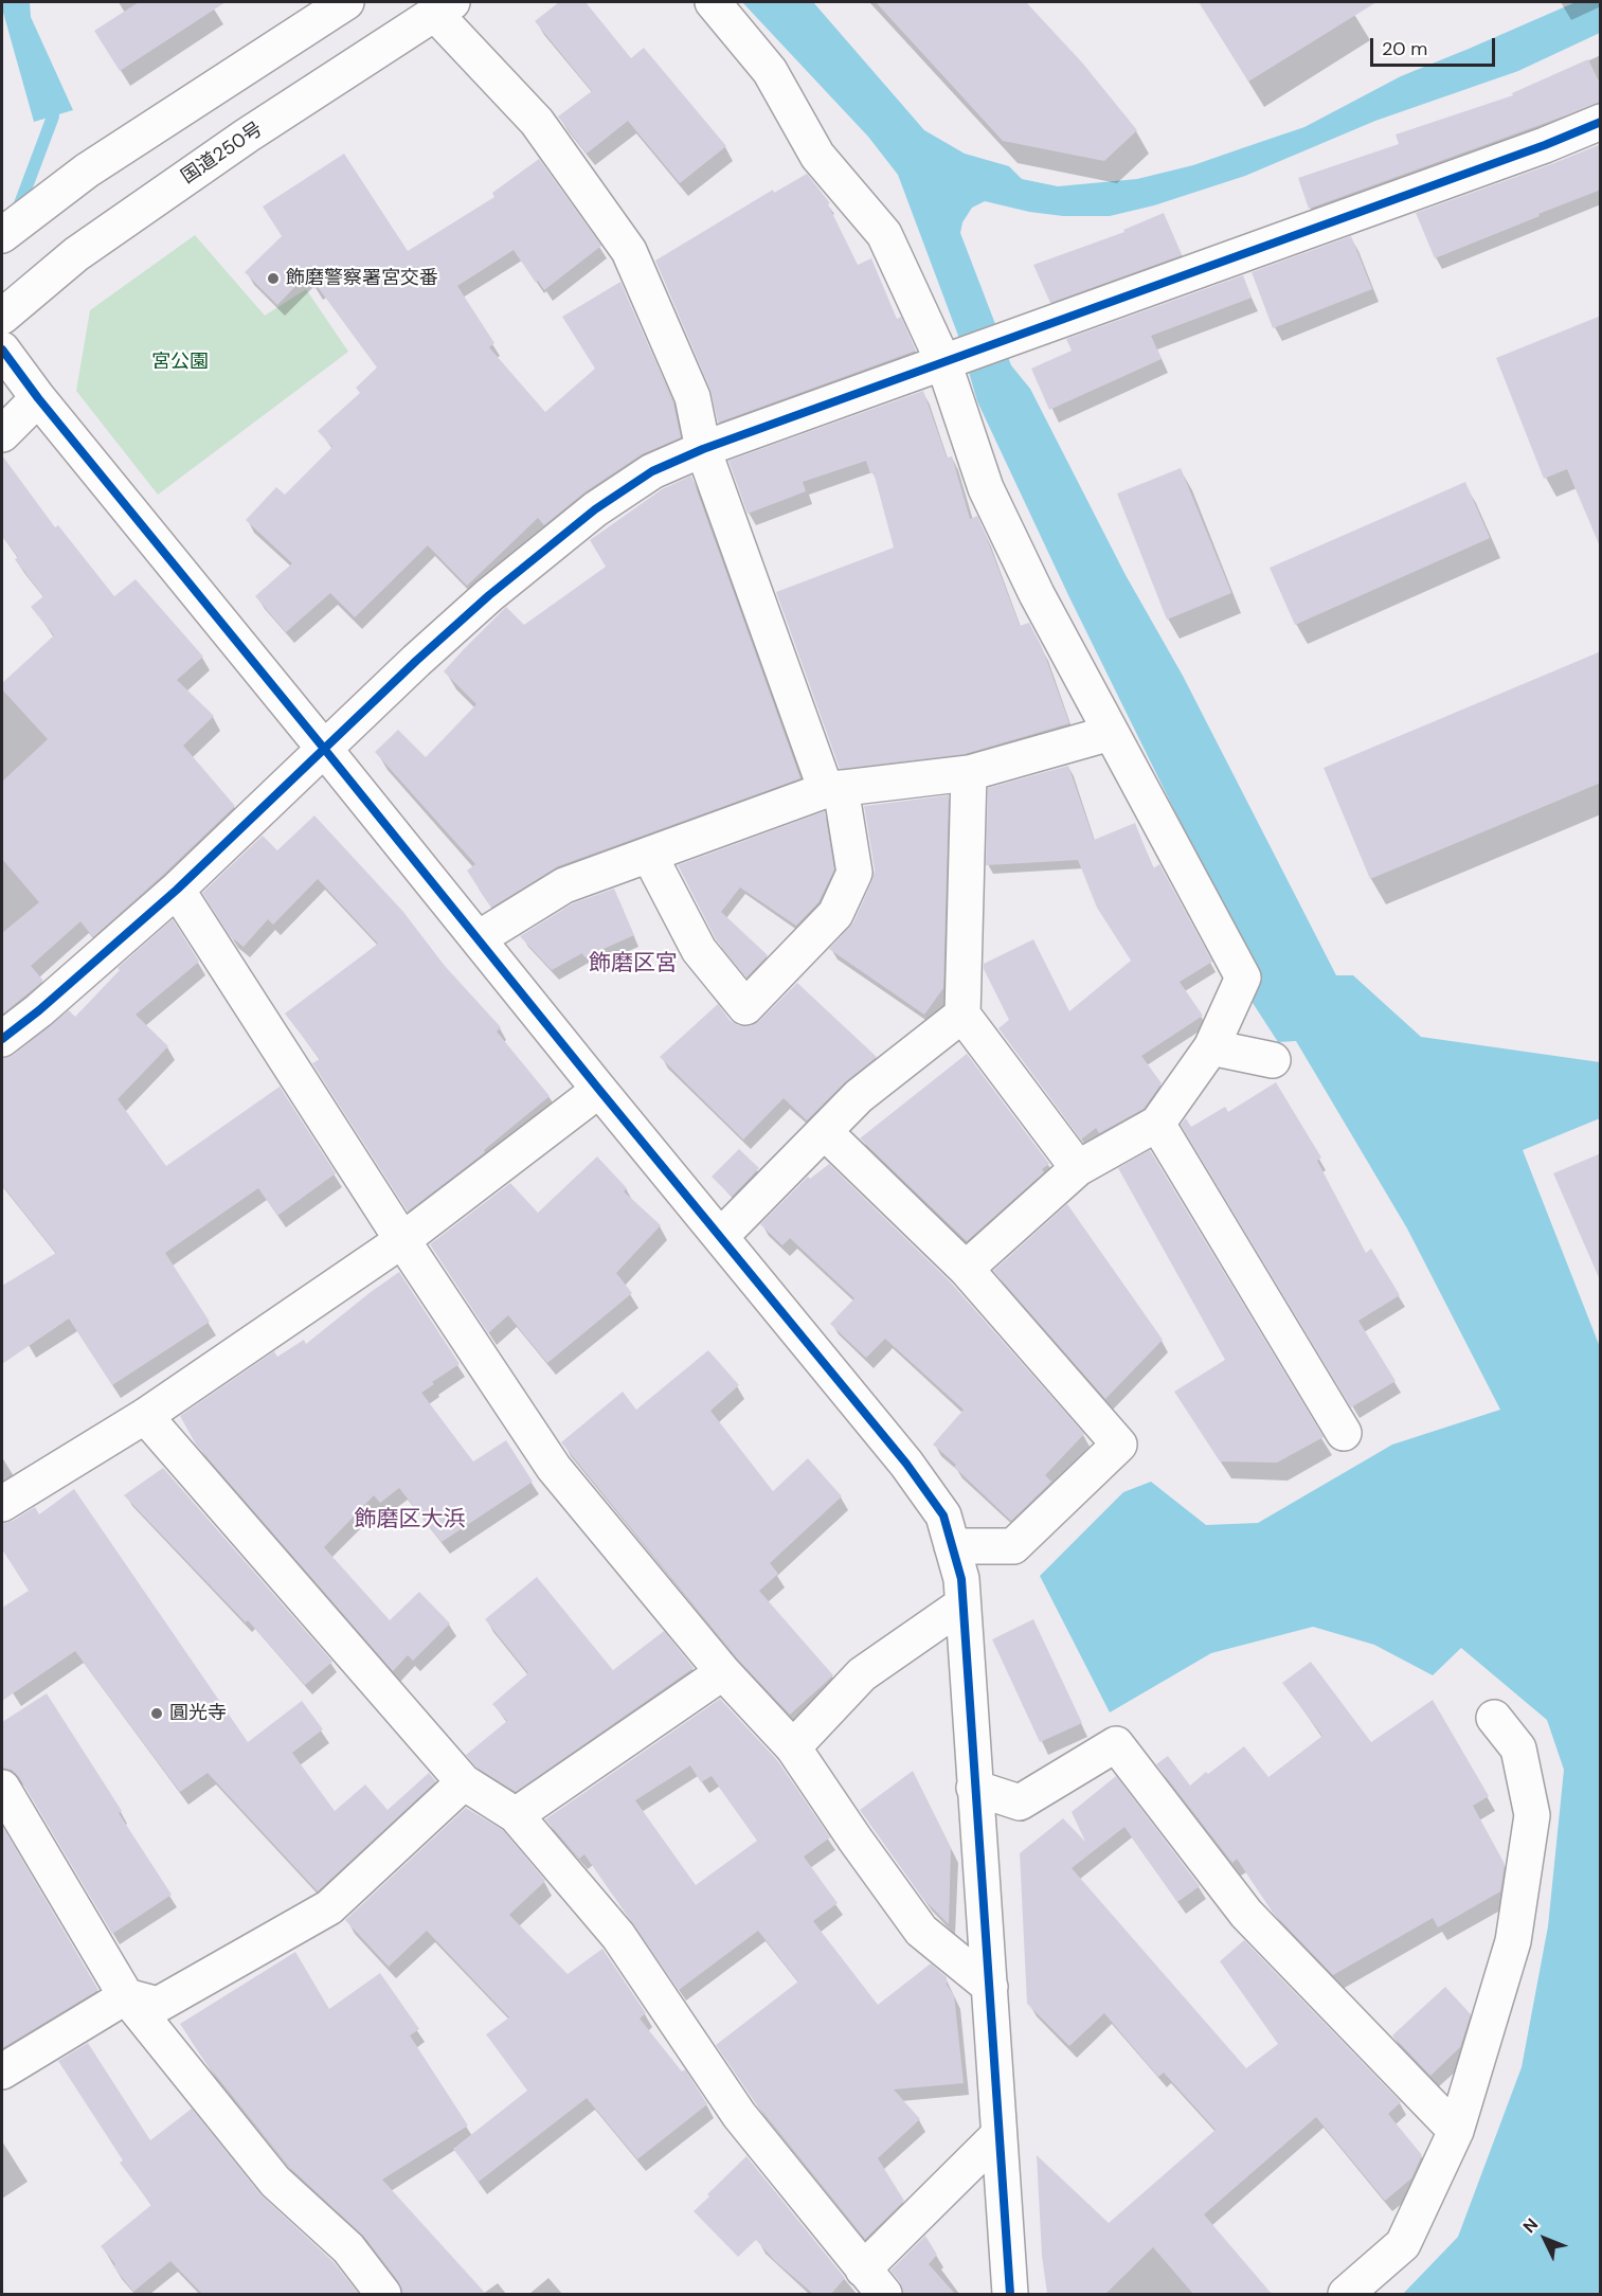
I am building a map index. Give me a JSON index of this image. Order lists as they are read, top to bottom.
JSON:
{
  "streets": {
    "main road": ["国道250号"]
  },
  "districts": ["飾磨区宮", "飾磨区大浜"],
  "parks": ["宮公園"],
  "places": ["飾磨警察署宮交番", "圓光寺"],
  "scale_bar": "20 m",
  "north": "top left"
}
